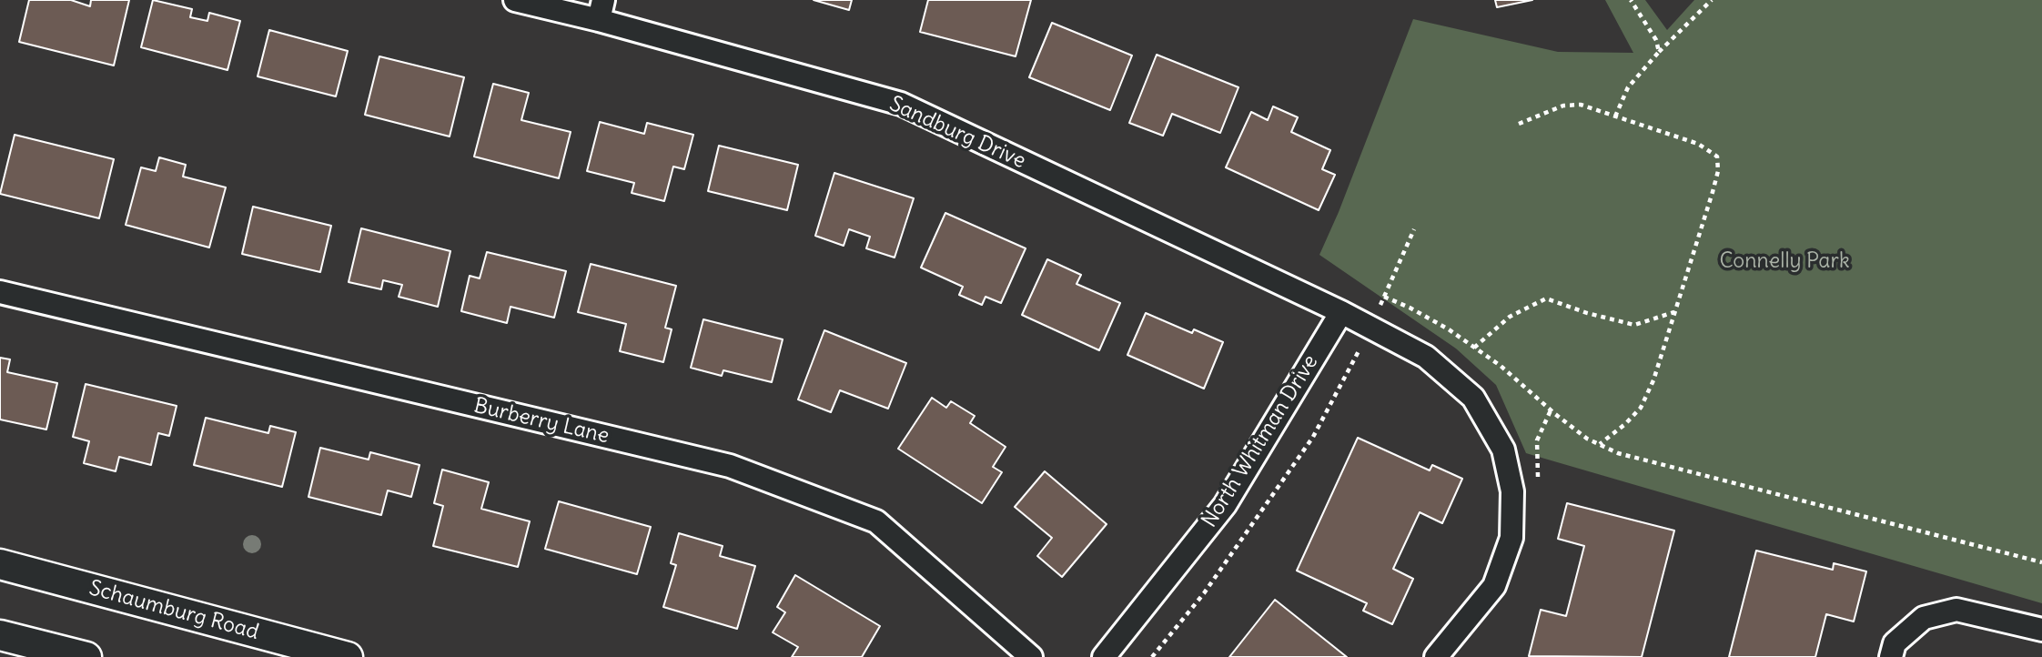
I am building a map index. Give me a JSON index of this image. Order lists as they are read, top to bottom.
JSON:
{
  "streets": {
    "street": [
      "Sandburg Drive",
      "Burberry Lane",
      "North Whitman Drive",
      "Schaumburg Road"
    ]
  },
  "crossings": [
    ["Sandburg Drive", "North Whitman Drive"]
  ],
  "parks": ["Connelly Park"]
}
